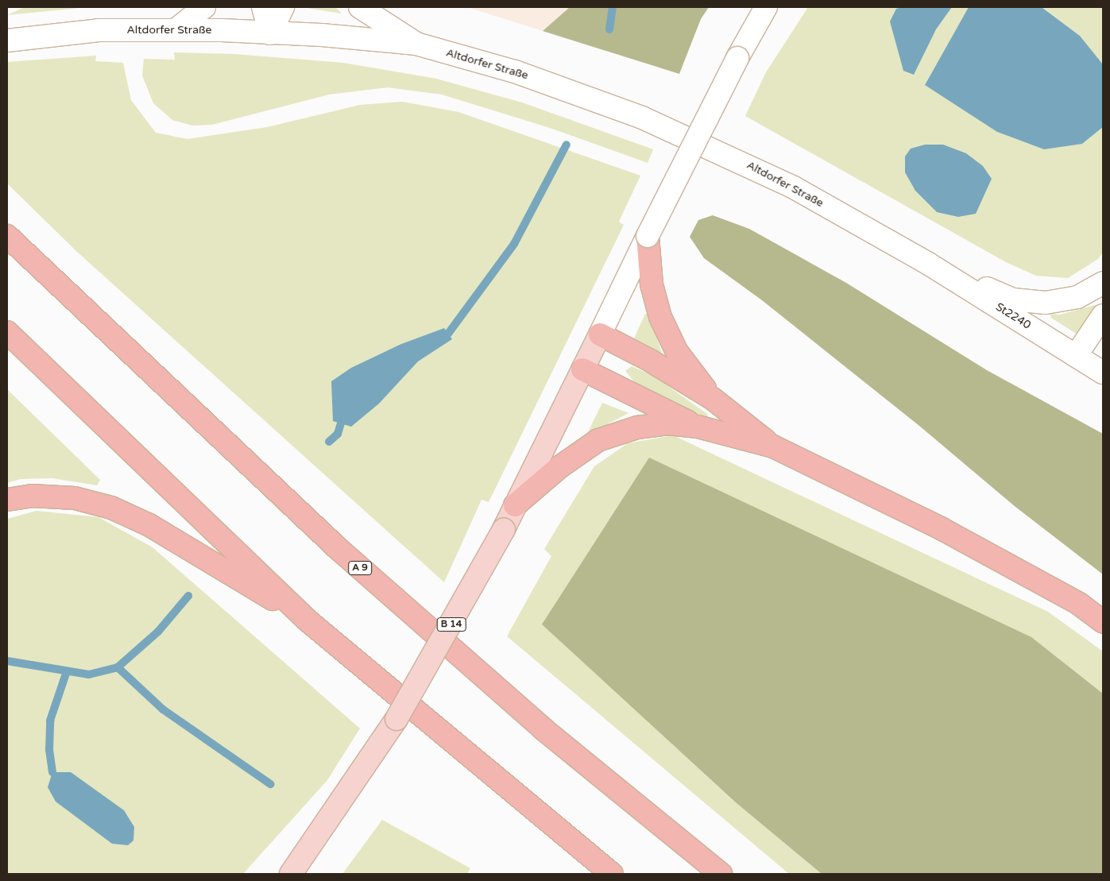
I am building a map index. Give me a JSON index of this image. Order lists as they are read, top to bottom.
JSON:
{
  "streets": {
    "highway": ["A 9"],
    "main road": ["Altdorfer Straße", "St2240", "B 14"]
  },
  "crossings": [
    ["Altdorfer Straße", "St2240"]
  ]
}
